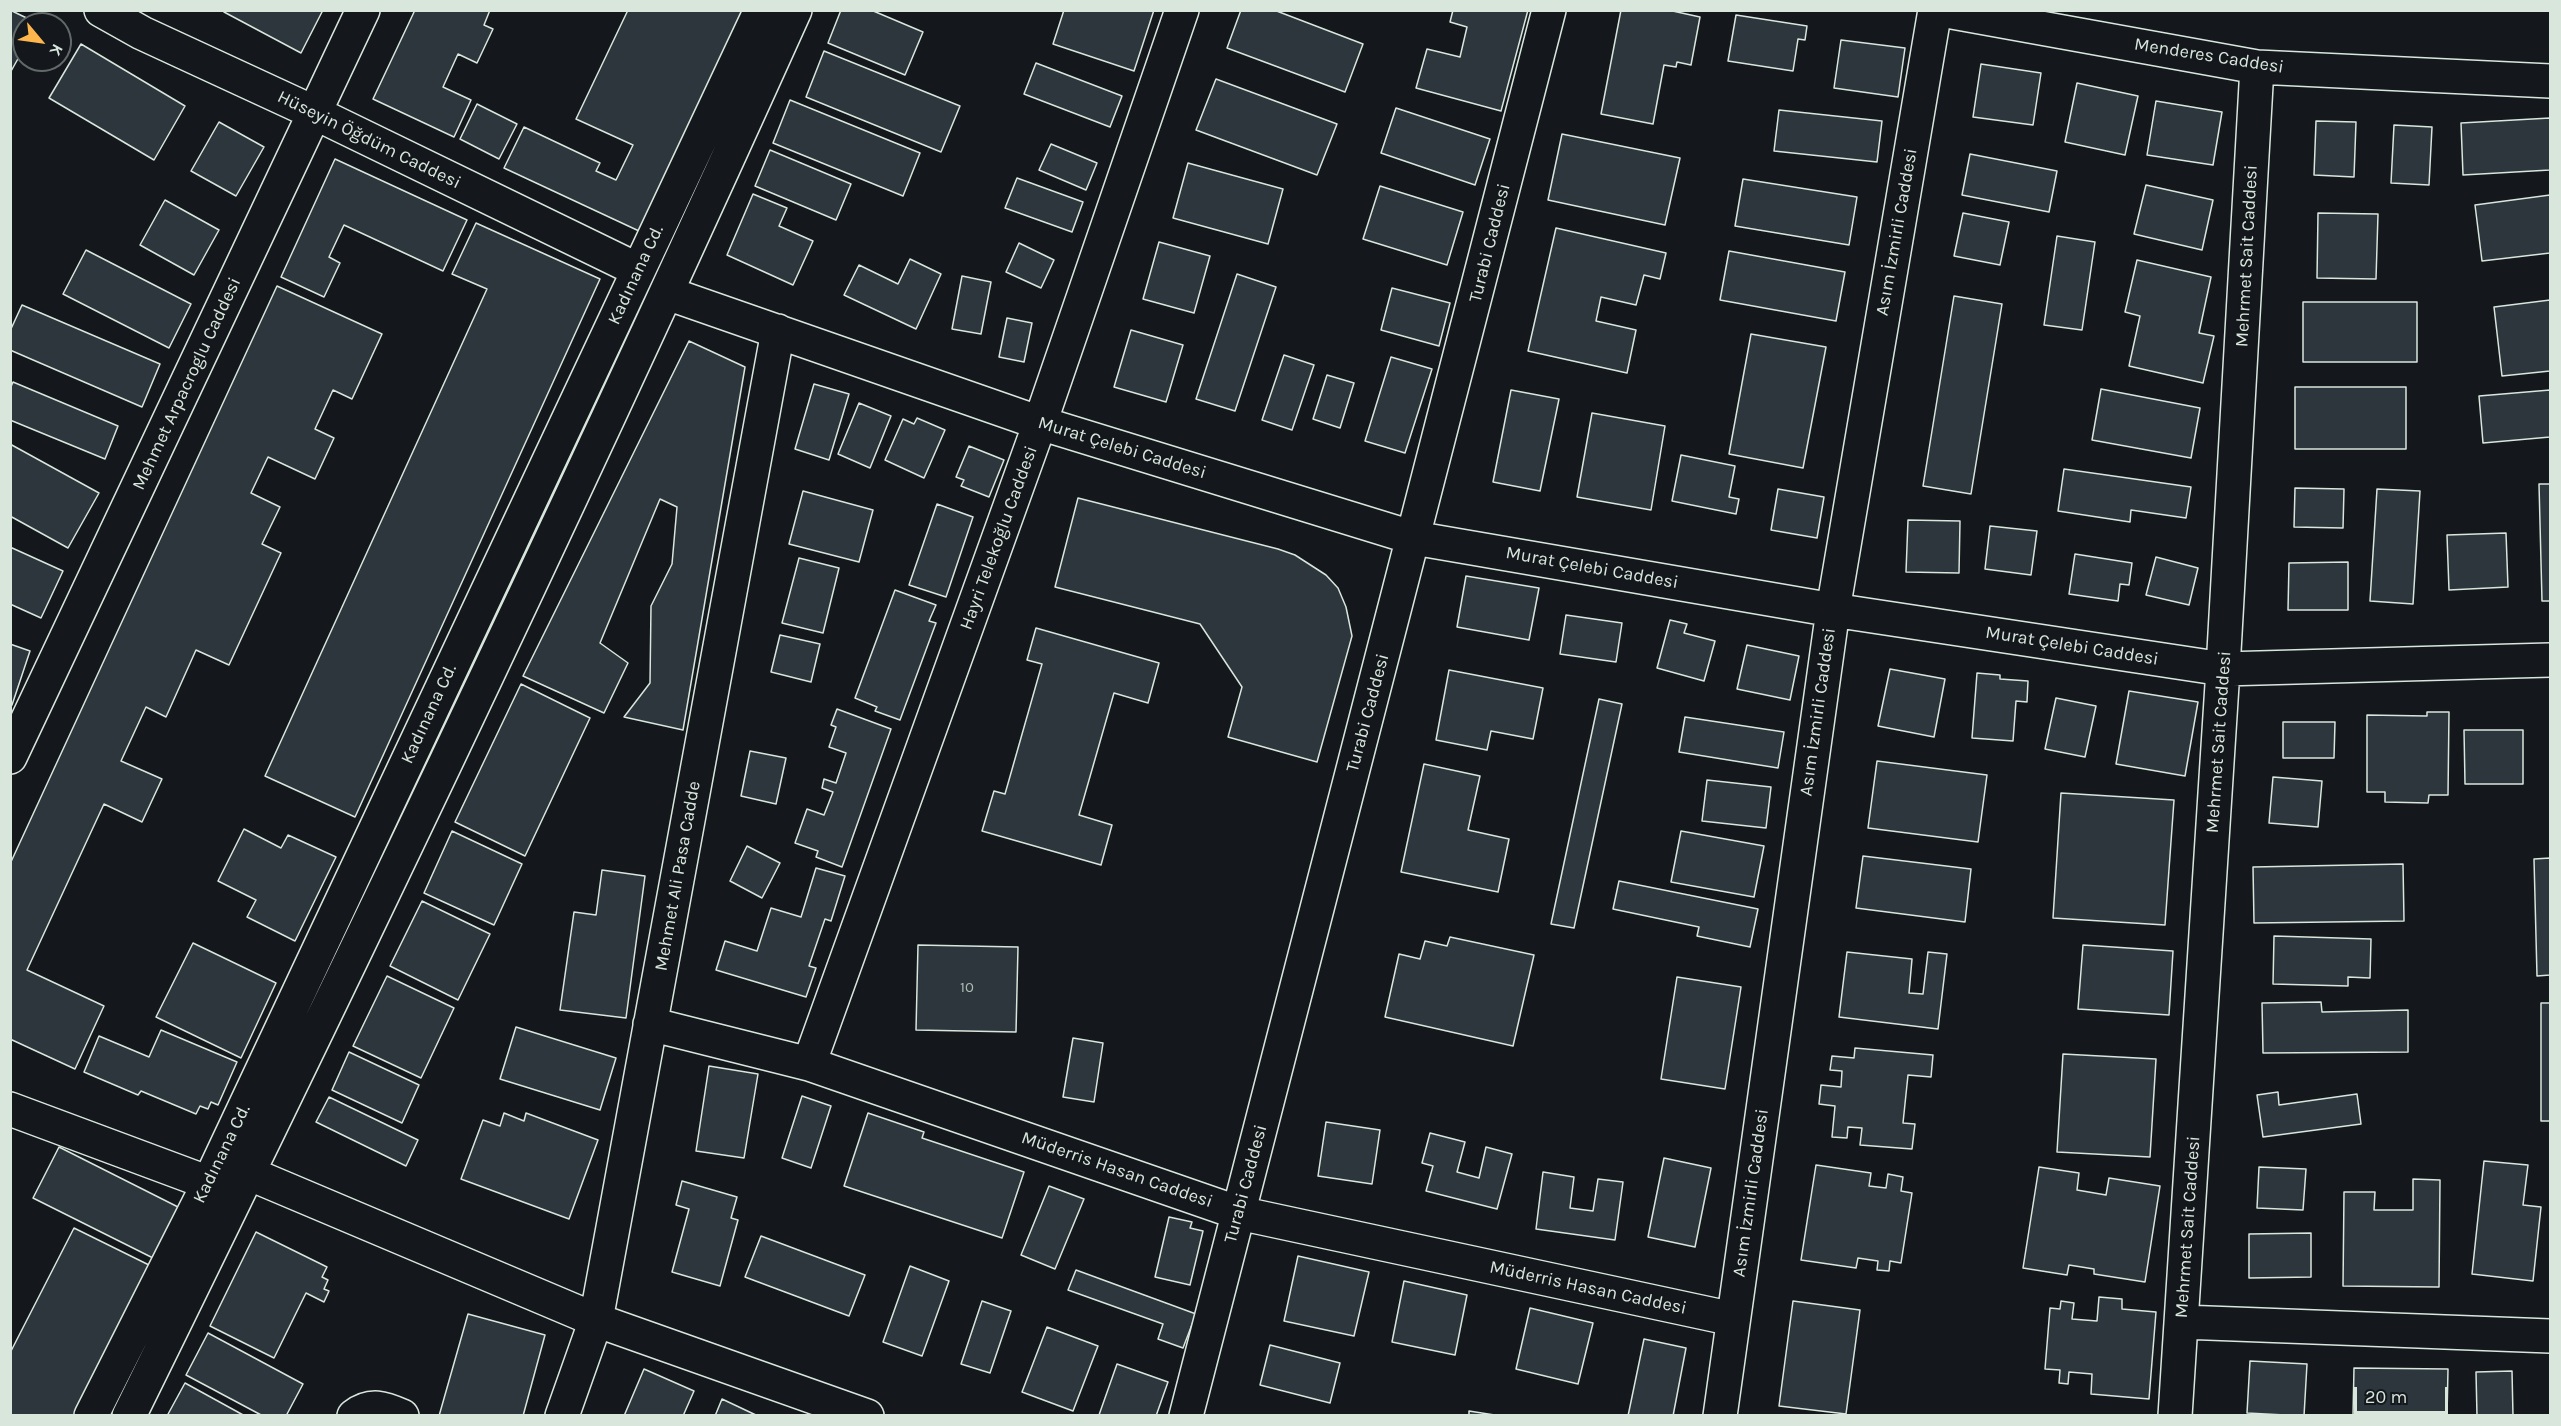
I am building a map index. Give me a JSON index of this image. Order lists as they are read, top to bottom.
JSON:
{
  "streets": {
    "street": [
      "Menderes Caddesi",
      "Hüseyin Öğdüm Caddesi",
      "Asım İzmirli Caddesi",
      "Turabi Caddesi",
      "Mehrmet Sait Caddesi",
      "Kadınana Cd.",
      "Mehmet Arpacroglu Caddesi",
      "Murat Çelebi Caddesi",
      "Hayri Telekoğlu Caddesi",
      "Mehmet Ali Pasa Cadde",
      "Müderris Hasan Caddesi"
    ]
  },
  "crossings": [
    ["Menderes Caddesi", "Mehrmet Sait Caddesi"],
    ["Hüseyin Öğdüm Caddesi", "Kadınana Cd."],
    ["Hüseyin Öğdüm Caddesi", "Mehmet Arpacroglu Caddesi"],
    ["Asım İzmirli Caddesi", "Murat Çelebi Caddesi"],
    ["Asım İzmirli Caddesi", "Müderris Hasan Caddesi"],
    ["Turabi Caddesi", "Murat Çelebi Caddesi"],
    ["Turabi Caddesi", "Müderris Hasan Caddesi"],
    ["Mehrmet Sait Caddesi", "Murat Çelebi Caddesi"],
    ["Kadınana Cd.", "Murat Çelebi Caddesi"],
    ["Murat Çelebi Caddesi", "Hayri Telekoğlu Caddesi"],
    ["Murat Çelebi Caddesi", "Mehmet Ali Pasa Cadde"],
    ["Hayri Telekoğlu Caddesi", "Müderris Hasan Caddesi"],
    ["Mehmet Ali Pasa Cadde", "Müderris Hasan Caddesi"]
  ],
  "house_numbers": ["10"],
  "scale_bar": "20 m",
  "north": "bottom right"
}
